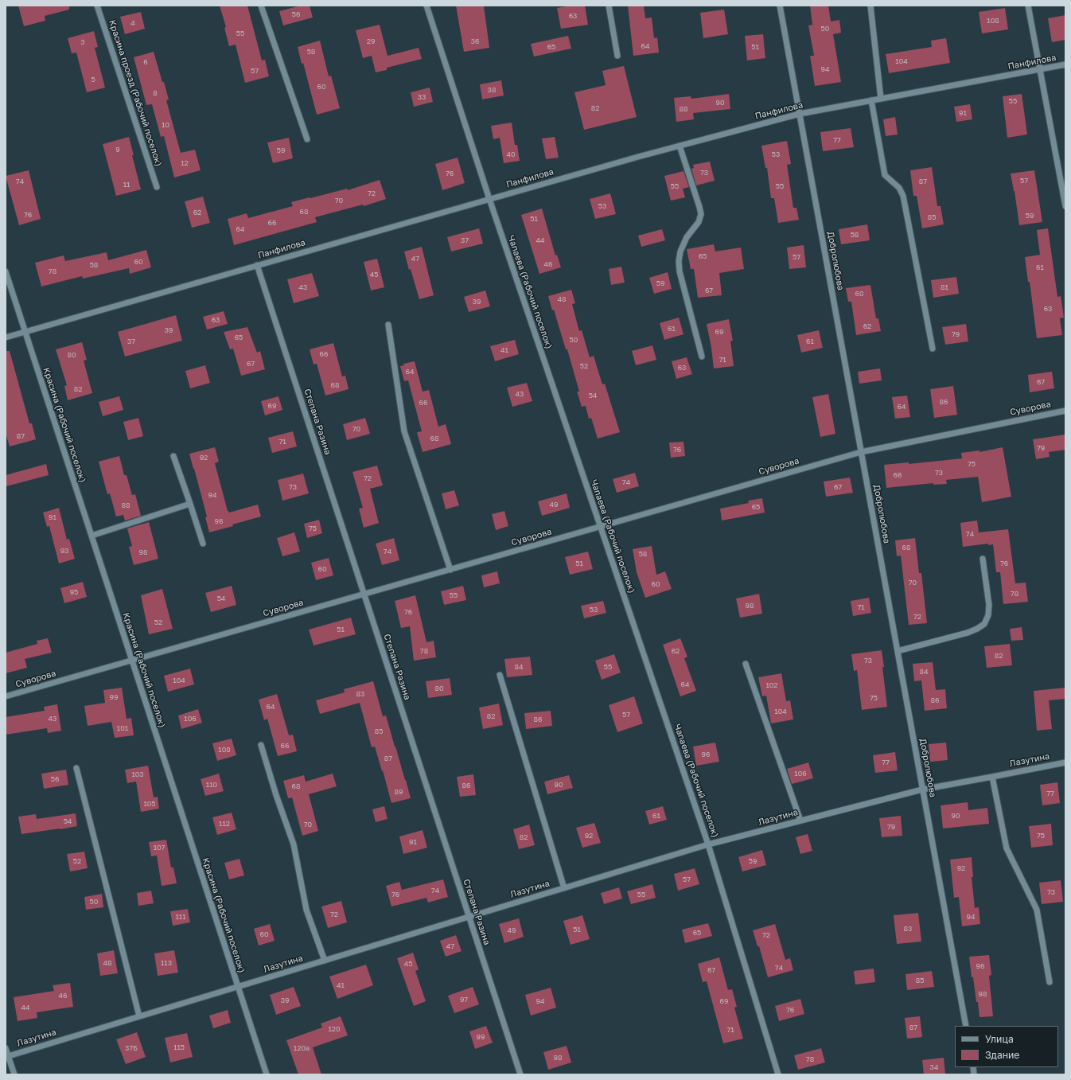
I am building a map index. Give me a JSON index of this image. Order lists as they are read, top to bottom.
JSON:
{
  "streets": {
    "street": [
      "Панфилова",
      "Красина проезд (Рабочий поселок)",
      "Добролюбова",
      "Чапаева (Рабочий поселок)",
      "Суворова",
      "Степана Разина",
      "Красина (Рабочий поселок)",
      "Лазутина"
    ]
  },
  "crossings": [
    ["Панфилова", "Добролюбова"],
    ["Панфилова", "Чапаева (Рабочий поселок)"],
    ["Панфилова", "Степана Разина"],
    ["Панфилова", "Красина (Рабочий поселок)"],
    ["Добролюбова", "Суворова"],
    ["Добролюбова", "Лазутина"],
    ["Чапаева (Рабочий поселок)", "Суворова"],
    ["Чапаева (Рабочий поселок)", "Лазутина"],
    ["Суворова", "Степана Разина"],
    ["Суворова", "Красина (Рабочий поселок)"],
    ["Степана Разина", "Лазутина"],
    ["Красина (Рабочий поселок)", "Лазутина"]
  ],
  "house_numbers": [
    "56",
    "63",
    "108",
    "4",
    "50",
    "55",
    "29",
    "36",
    "3",
    "64",
    "65",
    "51",
    "58",
    "104",
    "6",
    "94",
    "57",
    "5",
    "60",
    "38",
    "8",
    "33",
    "55",
    "90",
    "82",
    "88",
    "91",
    "10",
    "77",
    "9",
    "59",
    "40",
    "53",
    "12",
    "73",
    "76",
    "57",
    "74",
    "87",
    "11",
    "55",
    "55",
    "72",
    "70",
    "53",
    "68",
    "62",
    "76",
    "59",
    "85",
    "51",
    "66",
    "64",
    "58",
    "37",
    "44",
    "65",
    "57",
    "47",
    "60",
    "46",
    "58",
    "61",
    "78",
    "45",
    "59",
    "43",
    "81",
    "67",
    "60",
    "48",
    "39",
    "63",
    "63",
    "62",
    "61",
    "39",
    "69",
    "79",
    "65",
    "50",
    "37",
    "61",
    "41",
    "66",
    "80",
    "71",
    "67",
    "52",
    "63",
    "64",
    "67",
    "68",
    "82",
    "43",
    "54",
    "86",
    "66",
    "69",
    "64",
    "70",
    "87",
    "68",
    "71",
    "79",
    "76",
    "92",
    "75",
    "73",
    "66",
    "72",
    "74",
    "73",
    "67",
    "94",
    "49",
    "88",
    "65",
    "91",
    "96",
    "75",
    "74",
    "68",
    "93",
    "74",
    "98",
    "58",
    "51",
    "76",
    "60",
    "70",
    "60",
    "95",
    "78",
    "55",
    "54",
    "98",
    "71",
    "53",
    "76",
    "72",
    "52",
    "51",
    "78",
    "62",
    "82",
    "73",
    "84",
    "55",
    "84",
    "104",
    "64",
    "102",
    "80",
    "83",
    "99",
    "75",
    "86",
    "64",
    "104",
    "57",
    "82",
    "43",
    "106",
    "86",
    "101",
    "85",
    "66",
    "108",
    "96",
    "87",
    "77",
    "106",
    "103",
    "56",
    "110",
    "90",
    "86",
    "68",
    "89",
    "77",
    "105",
    "61",
    "90",
    "54",
    "112",
    "70",
    "79",
    "92",
    "75",
    "82",
    "91",
    "107",
    "52",
    "59",
    "92",
    "57",
    "74",
    "73",
    "76",
    "55",
    "50",
    "72",
    "111",
    "94",
    "83",
    "51",
    "49",
    "65",
    "60",
    "72",
    "47",
    "48",
    "113",
    "45",
    "96",
    "74",
    "67",
    "85",
    "41",
    "98",
    "46",
    "97",
    "39",
    "94",
    "69",
    "44",
    "76",
    "87",
    "120",
    "71",
    "99",
    "115",
    "37Б",
    "120а",
    "98",
    "78",
    "34"
  ],
  "legend": ["Улица", "Здание"]
}
